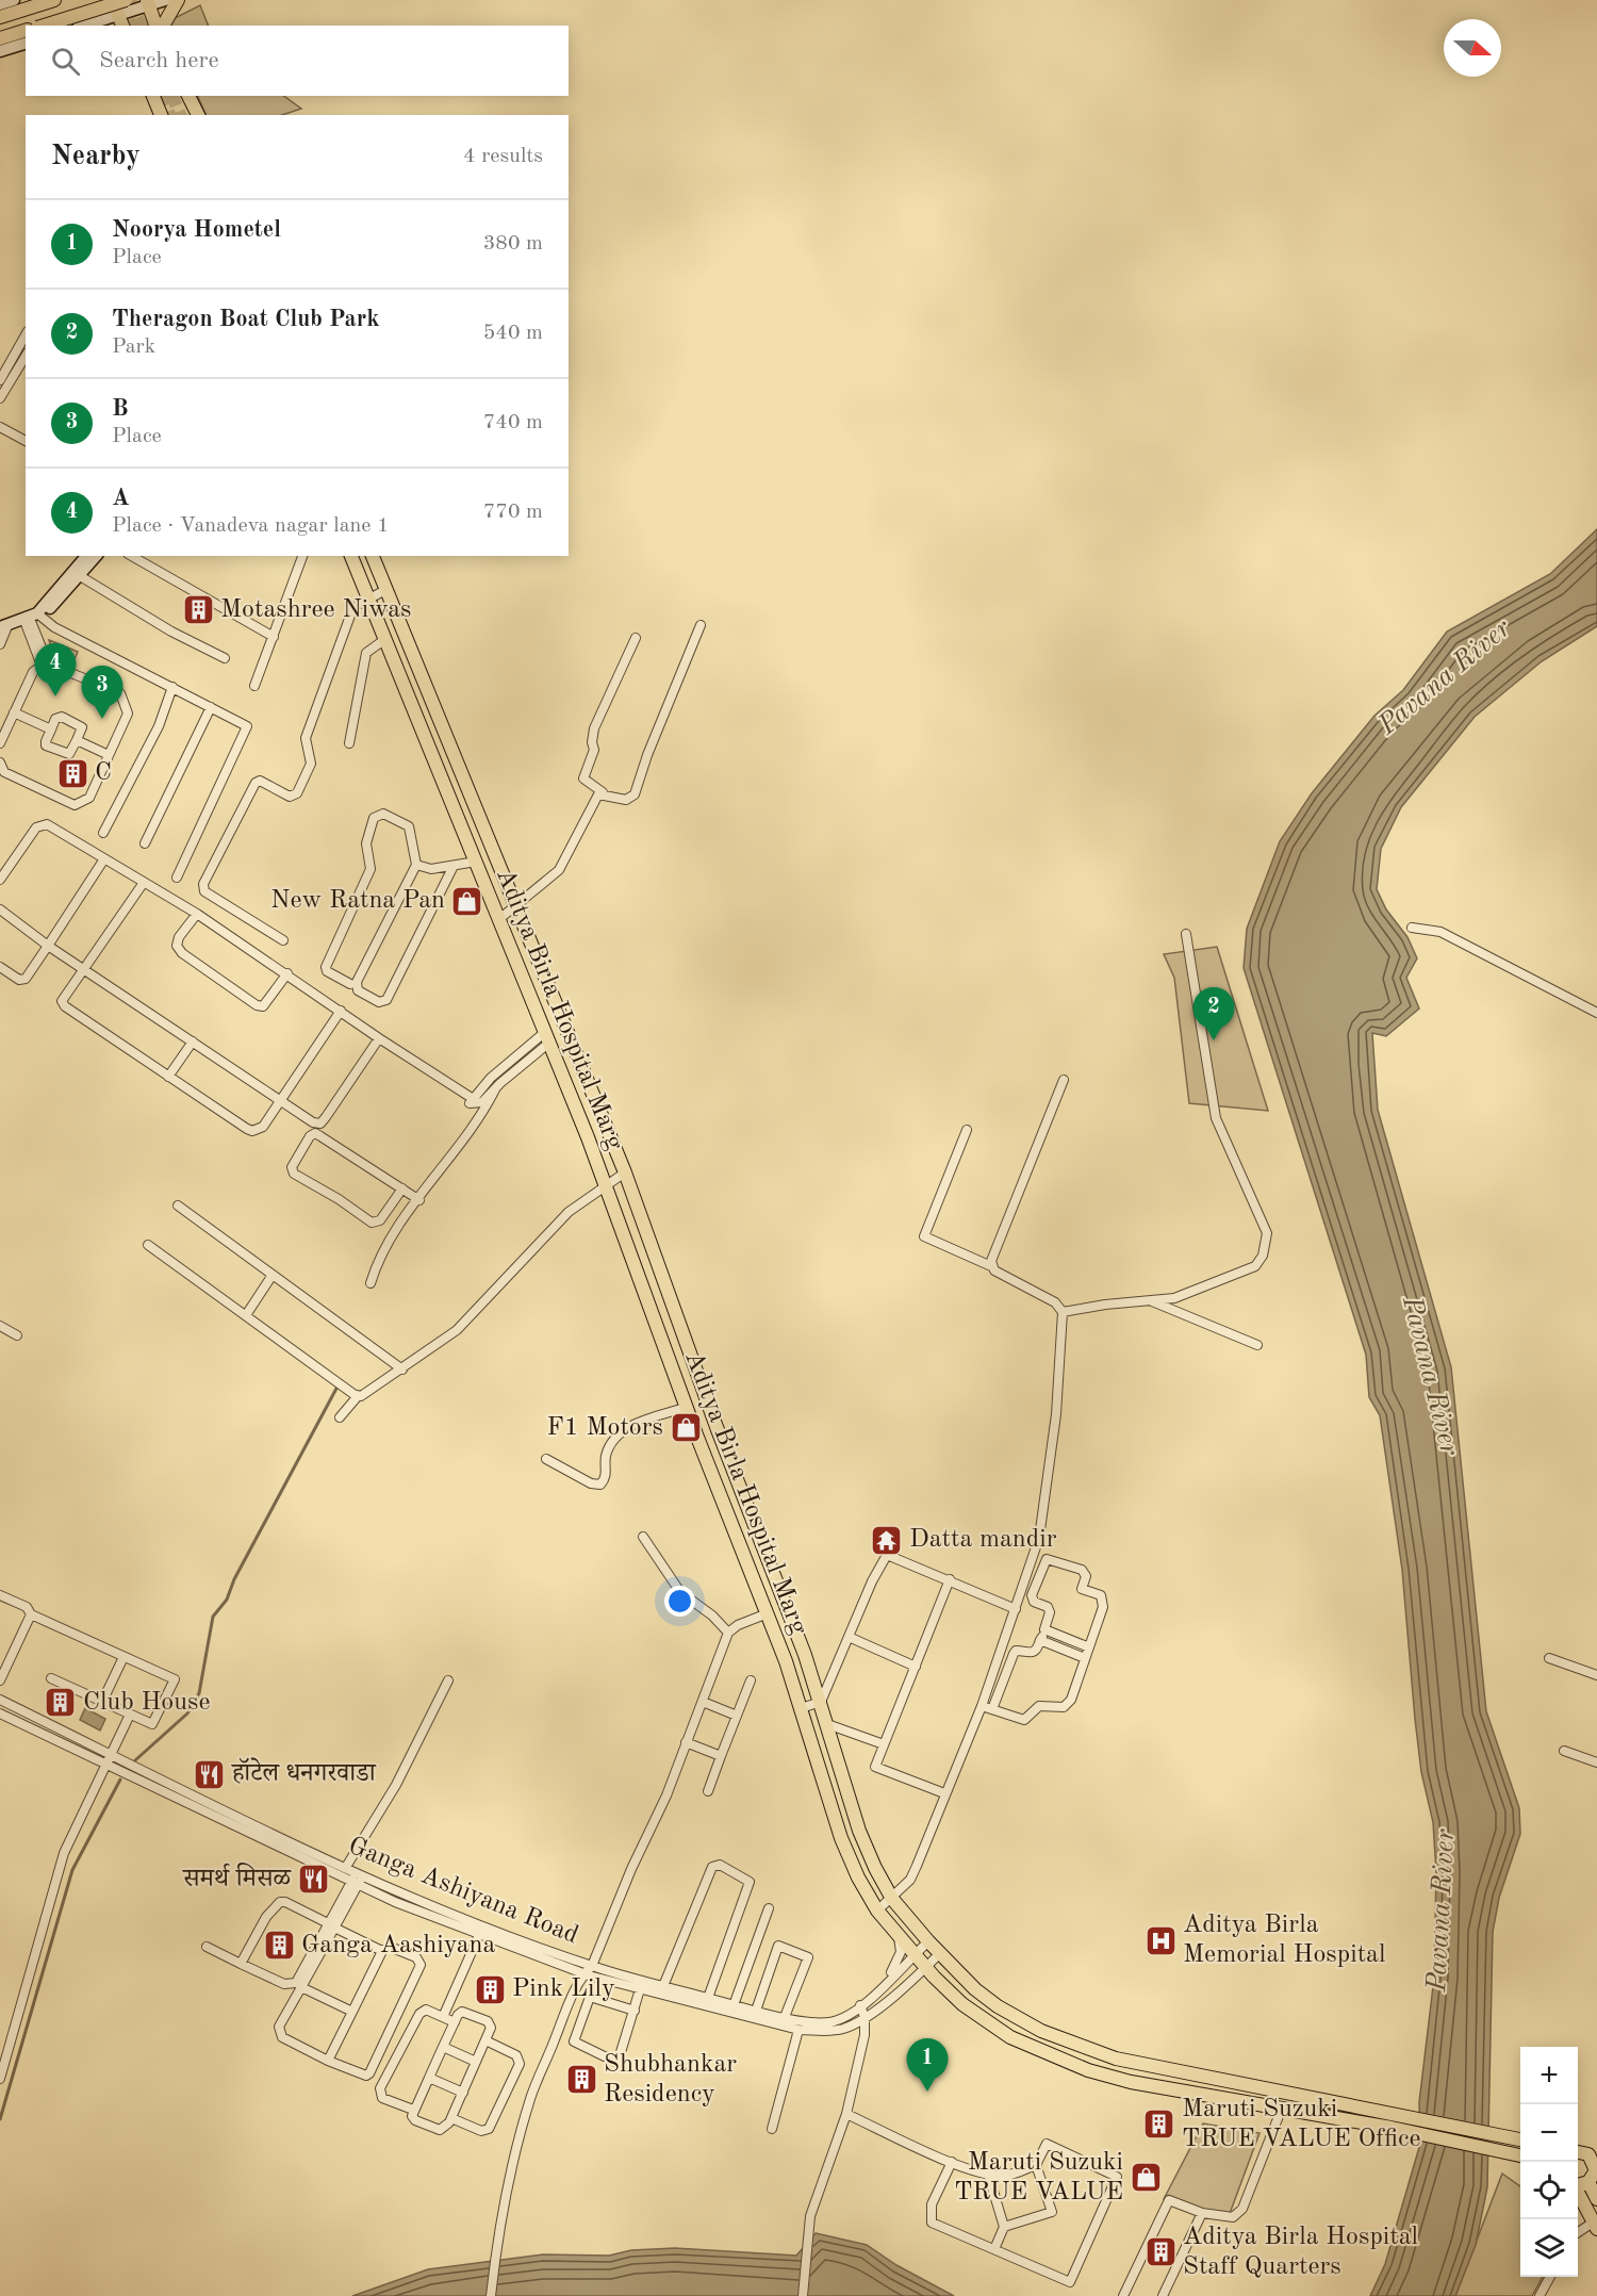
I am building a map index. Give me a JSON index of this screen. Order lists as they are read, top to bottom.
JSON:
{
  "streets": {
    "main road": ["Aditya Birla Hospital Marg"],
    "street": ["Ganga Ashiyana Road"]
  },
  "crossings": [
    ["Aditya Birla Hospital Marg", "Ganga Ashiyana Road"]
  ],
  "water": ["Pavana River"],
  "places": {
    "building": [
      "Motashree Niwas",
      "C",
      "Club House",
      "Ganga Aashiyana",
      "Pink Lily",
      "Shubhankar Residency",
      "Maruti Suzuki TRUE VALUE Office",
      "Aditya Birla Hospital Staff Quarters"
    ],
    "shop": ["New Ratna Pan", "F1 Motors", "Maruti Suzuki TRUE VALUE"],
    "temple": ["Datta mandir"],
    "restaurant": ["हॉटेल धनगरवाडा", "समर्थ मिसळ"],
    "hospital": ["Aditya Birla Memorial Hospital"]
  },
  "north": "right",
  "page": {
    "search": "Search here",
    "heading": ["Nearby", "4 results"],
    "list": [
      {
        "mark": "1",
        "name": "Noorya Hometel",
        "note": "Place",
        "value": "380 m"
      },
      {
        "mark": "2",
        "name": "Theragon Boat Club Park",
        "note": "Park",
        "value": "540 m"
      },
      {
        "mark": "3",
        "name": "B",
        "note": "Place",
        "value": "740 m"
      },
      {
        "mark": "4",
        "name": "A",
        "note": "Place · Vanadeva nagar lane 1",
        "value": "770 m"
      }
    ],
    "pins": [
      "4",
      "3",
      "2",
      "1"
    ],
    "map_buttons": ["+", "−"]
  }
}
